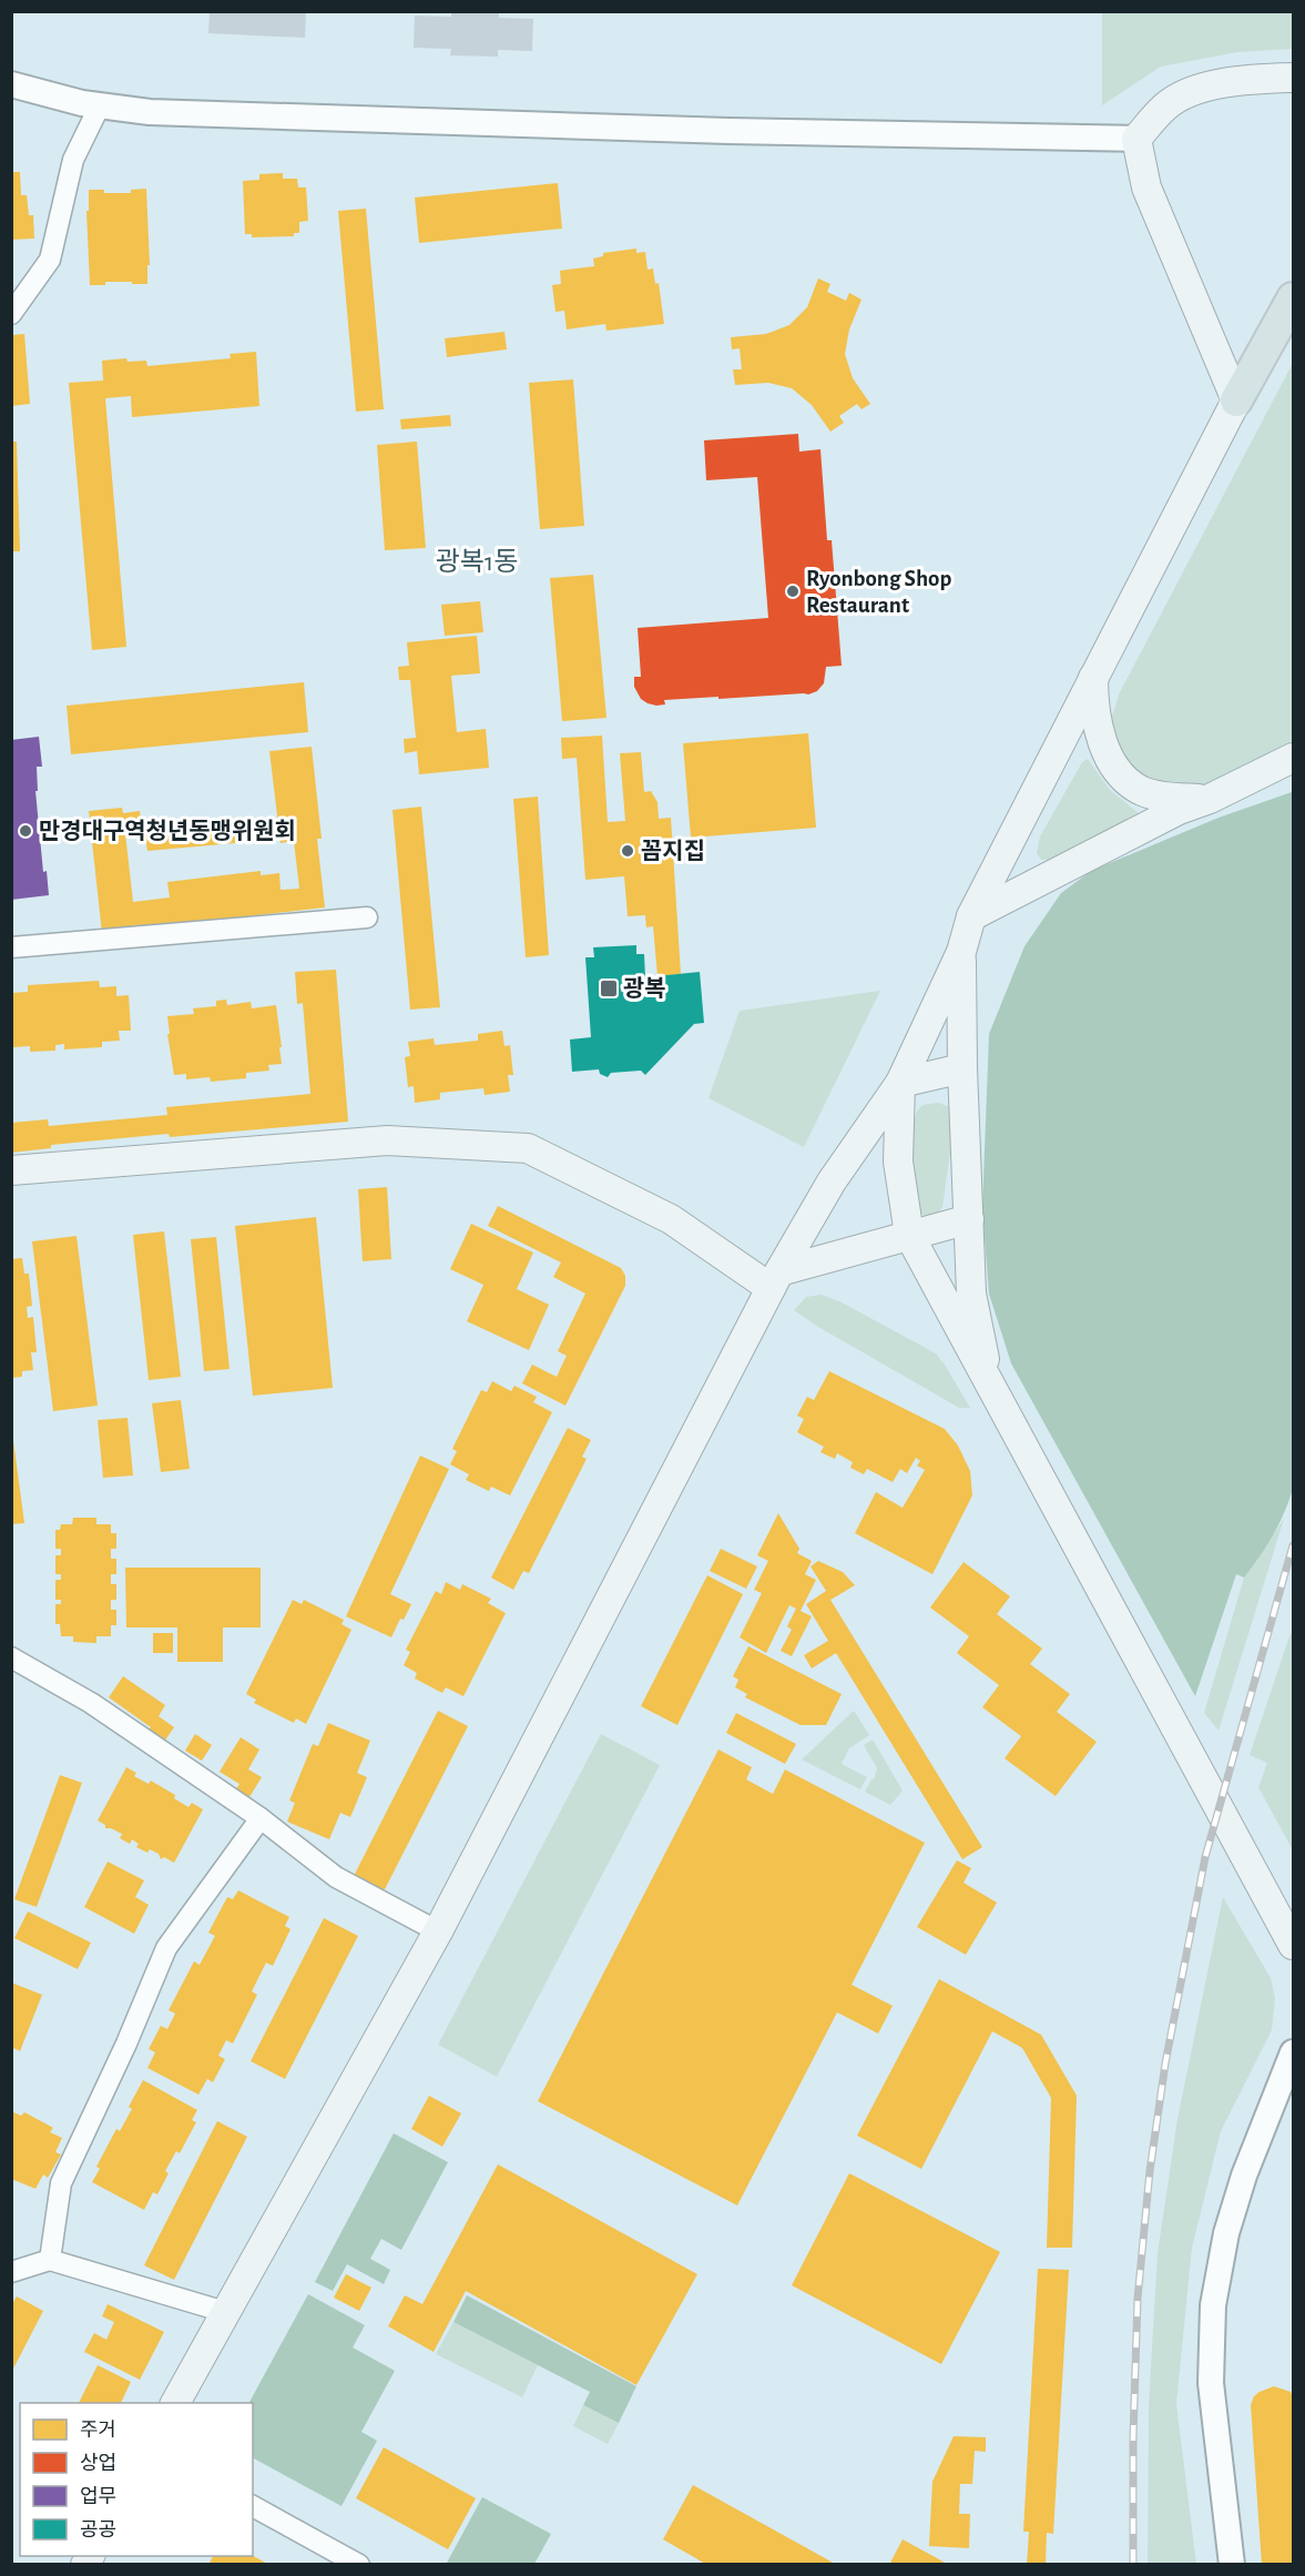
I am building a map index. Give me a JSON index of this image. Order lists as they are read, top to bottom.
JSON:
{
  "districts": ["광복1동"],
  "places": {
    "other": ["Ryonbong Shop Restaurant", "만경대구역청년동맹위원회", "꼼지집"],
    "transit": ["광복"]
  },
  "legend": [
    "주거",
    "상업",
    "업무",
    "공공"
  ]
}
